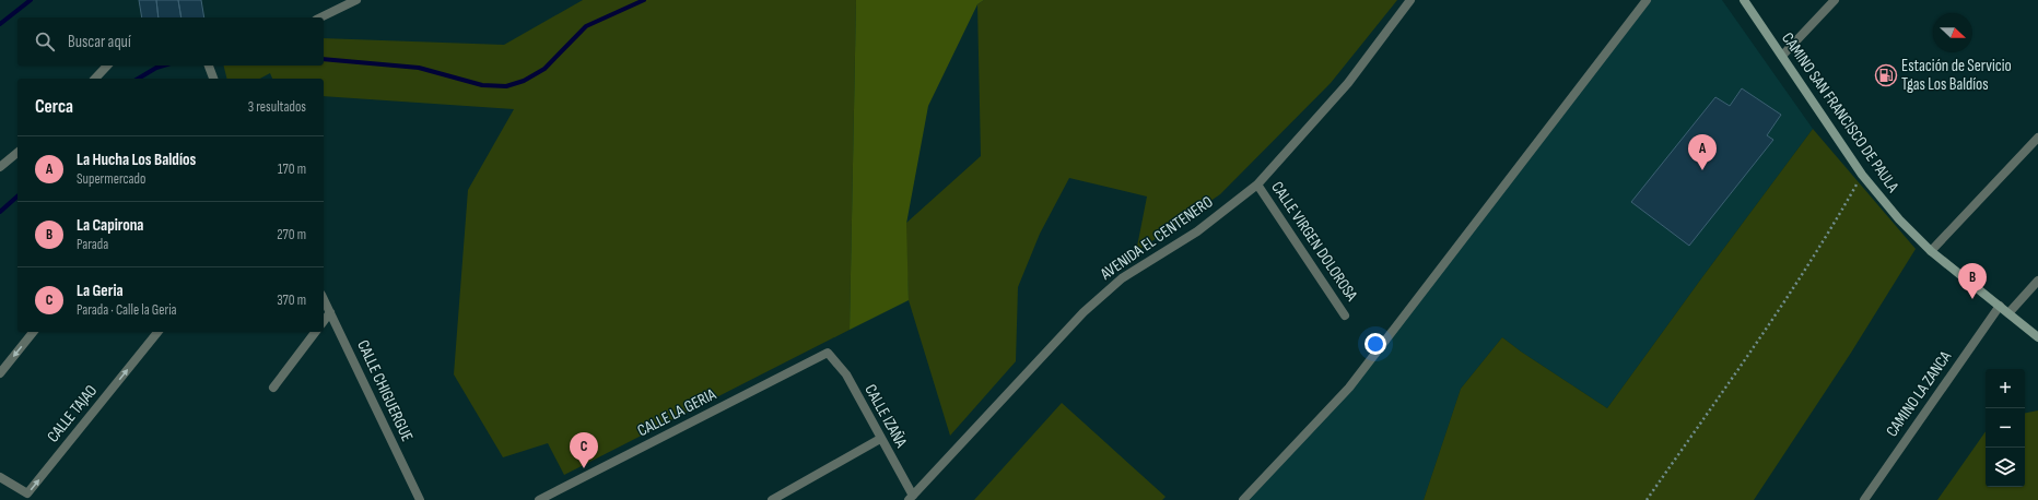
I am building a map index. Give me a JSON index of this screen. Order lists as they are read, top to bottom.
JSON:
{
  "streets": {
    "main road": ["CAMINO SAN FRANCISCO DE PAULA"],
    "street": [
      "AVENIDA EL CENTENERO",
      "CALLE VIRGEN DOLOROSA",
      "CALLE CHIGUERGUE",
      "CAMINO LA ZANCA",
      "CALLE LA GERIA",
      "CALLE TAJAO",
      "CALLE IZAÑA"
    ]
  },
  "crossings": [
    ["CAMINO SAN FRANCISCO DE PAULA", "CAMINO LA ZANCA"],
    ["AVENIDA EL CENTENERO", "CALLE VIRGEN DOLOROSA"],
    ["AVENIDA EL CENTENERO", "CALLE IZAÑA"],
    ["CALLE LA GERIA", "CALLE IZAÑA"]
  ],
  "one_way": ["CALLE TAJAO"],
  "places": {
    "fuel station": ["Estación de Servicio Tgas Los Baldíos"]
  },
  "north": "right",
  "page": {
    "search": "Buscar aquí",
    "heading": ["Cerca", "3 resultados"],
    "pins": ["A", "B", "C"],
    "list": [
      {
        "mark": "A",
        "name": "La Hucha Los Baldíos",
        "note": "Supermercado",
        "value": "170 m"
      },
      {
        "mark": "B",
        "name": "La Capirona",
        "note": "Parada",
        "value": "270 m"
      },
      {
        "mark": "C",
        "name": "La Geria",
        "note": "Parada · Calle la Geria",
        "value": "370 m"
      }
    ],
    "map_buttons": ["+", "−"]
  }
}
